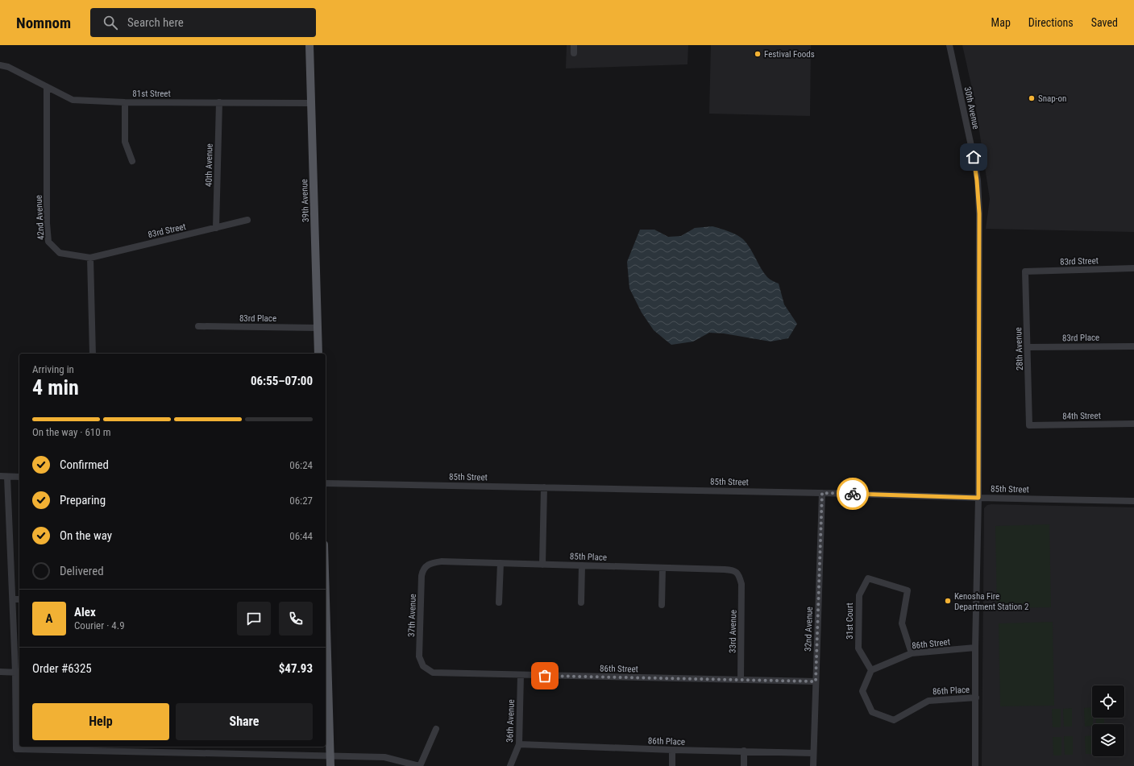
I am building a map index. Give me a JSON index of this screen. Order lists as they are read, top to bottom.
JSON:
{
  "streets": {
    "main road": ["39th Avenue"],
    "street": [
      "81st Street",
      "30th Avenue",
      "40th Avenue",
      "42nd Avenue",
      "83rd Street",
      "83rd Place",
      "28th Avenue",
      "84th Street",
      "85th Street",
      "85th Place",
      "37th Avenue",
      "31st Court",
      "32nd Avenue",
      "33rd Avenue",
      "86th Street",
      "86th Place",
      "36th Avenue"
    ]
  },
  "crossings": [
    ["81st Street", "40th Avenue"],
    ["81st Street", "39th Avenue"],
    ["81st Street", "42nd Avenue"],
    ["30th Avenue", "85th Street"],
    ["30th Avenue", "86th Street"],
    ["30th Avenue", "86th Place"],
    ["40th Avenue", "83rd Street"],
    ["39th Avenue", "83rd Place"],
    ["42nd Avenue", "83rd Street"],
    ["83rd Street", "28th Avenue"],
    ["83rd Place", "28th Avenue"],
    ["28th Avenue", "84th Street"],
    ["85th Street", "32nd Avenue"],
    ["85th Place", "37th Avenue"],
    ["85th Place", "33rd Avenue"],
    ["37th Avenue", "86th Street"],
    ["31st Court", "86th Street"],
    ["31st Court", "86th Place"],
    ["32nd Avenue", "86th Street"],
    ["32nd Avenue", "86th Place"],
    ["33rd Avenue", "86th Street"],
    ["86th Street", "86th Place"],
    ["86th Street", "36th Avenue"],
    ["86th Place", "36th Avenue"]
  ],
  "places": ["Festival Foods", "Snap-on", "Kenosha Fire Department Station 2"],
  "page": {
    "header": "Nomnom",
    "search": "Search here",
    "nav": ["Map", "Directions", "Saved"],
    "heading": ["4 min", "Arriving in", "06:55–07:00"],
    "panel": [
      "Alex",
      "Courier · 4.9",
      "Order #6325",
      "$47.93"
    ],
    "bar": "On the way · 610 m",
    "list": [
      ["Confirmed", "06:24"],
      ["Preparing", "06:27"],
      ["On the way", "06:44"],
      "Delivered"
    ],
    "round": "A",
    "buttons": ["Help", "Share"]
  }
}
